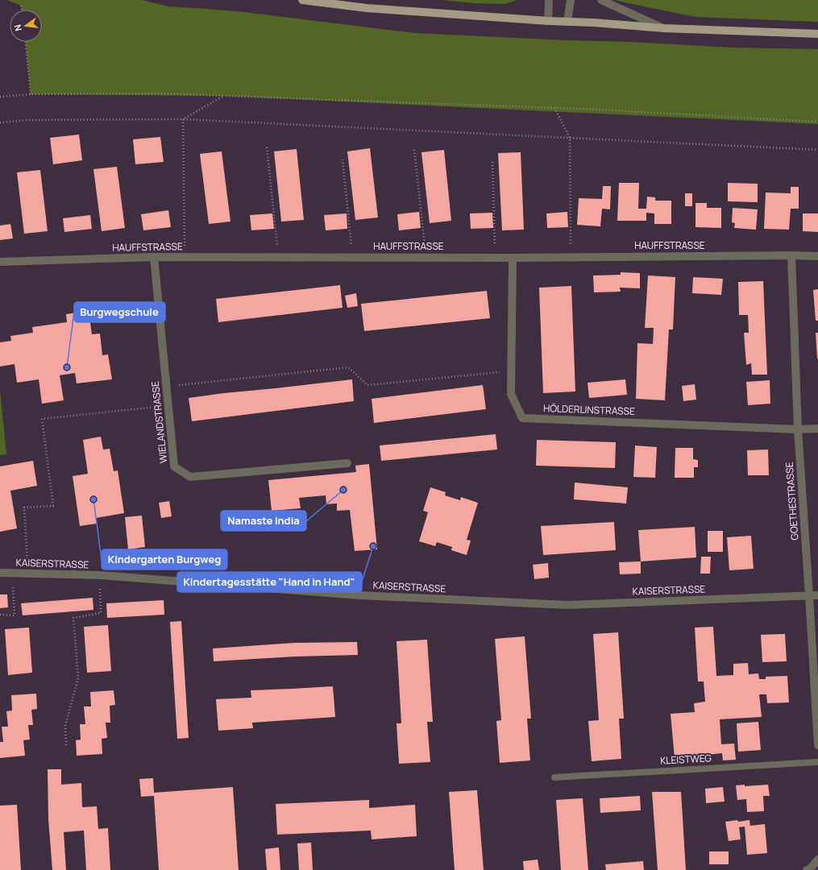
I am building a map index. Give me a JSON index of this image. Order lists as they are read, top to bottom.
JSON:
{
  "streets": {
    "street": [
      "HAUFFSTRASSE",
      "HÖLDERLINSTRASSE",
      "WIELANDSTRASSE",
      "GOETHESTRASSE",
      "KAISERSTRASSE"
    ],
    "lane": ["KLEISTWEG"]
  },
  "crossings": [
    ["HAUFFSTRASSE", "HÖLDERLINSTRASSE"],
    ["HAUFFSTRASSE", "WIELANDSTRASSE"],
    ["HAUFFSTRASSE", "GOETHESTRASSE"],
    ["HÖLDERLINSTRASSE", "GOETHESTRASSE"],
    ["GOETHESTRASSE", "KAISERSTRASSE"]
  ],
  "places": [
    "Burgwegschule",
    "Namaste India",
    "Kindergarten Burgweg",
    "Kindertagesstätte \"Hand in Hand\""
  ],
  "north": "left"
}
